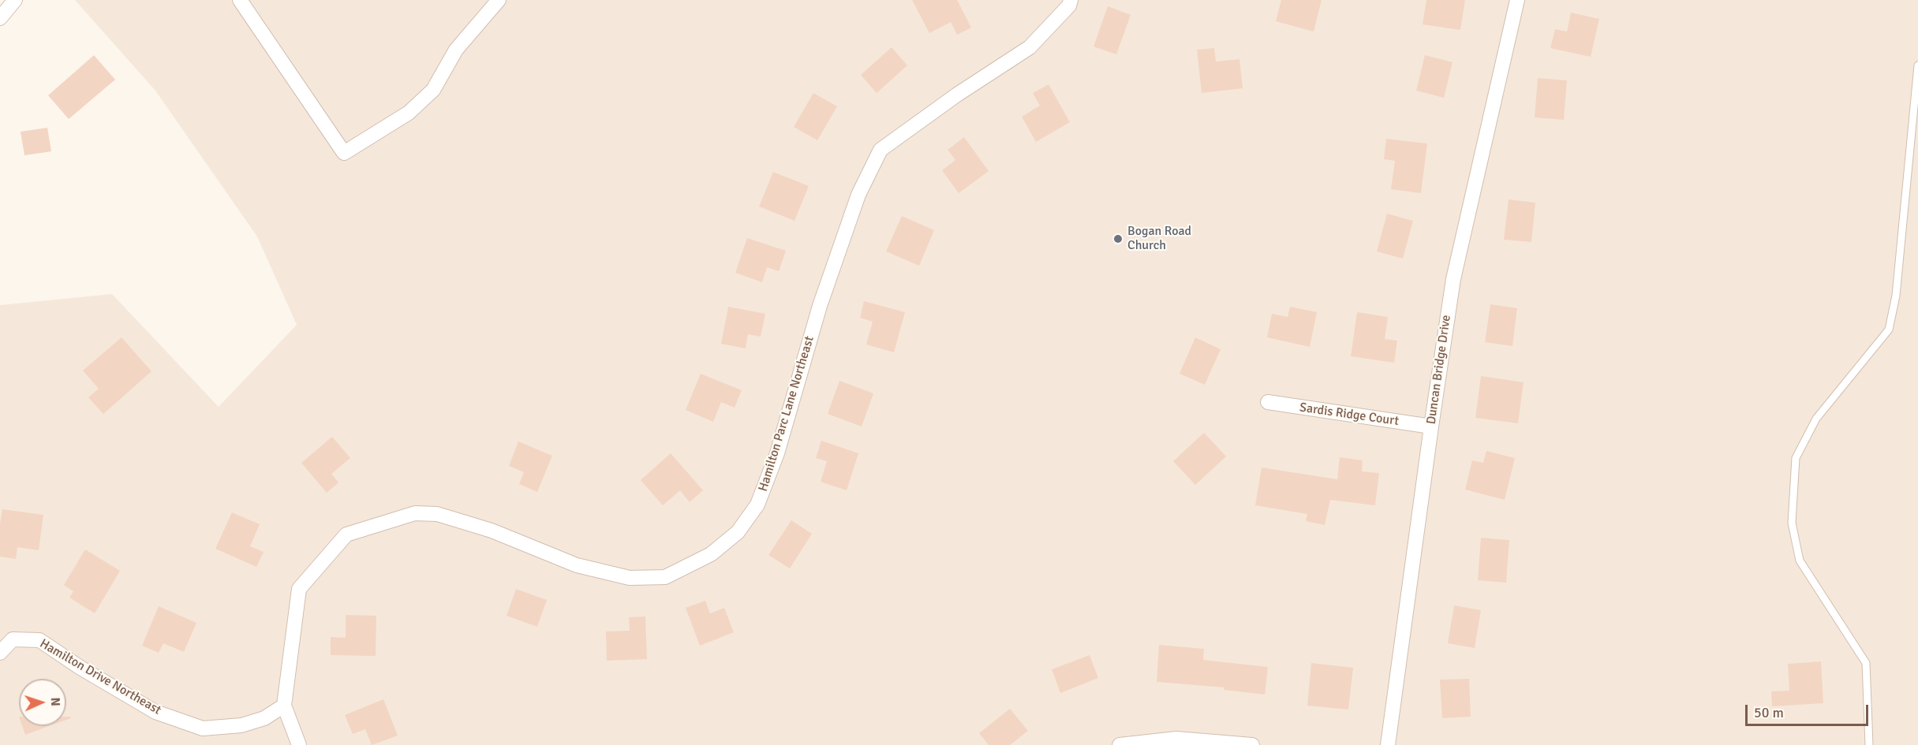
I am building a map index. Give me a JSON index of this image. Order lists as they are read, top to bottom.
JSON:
{
  "streets": {
    "street": [
      "Duncan Bridge Drive",
      "Hamilton Parc Lane Northeast",
      "Sardis Ridge Court",
      "Hamilton Drive Northeast"
    ]
  },
  "crossings": [
    ["Duncan Bridge Drive", "Sardis Ridge Court"],
    ["Hamilton Parc Lane Northeast", "Hamilton Drive Northeast"]
  ],
  "places": ["Bogan Road Church"],
  "scale_bar": "50 m",
  "north": "right"
}
